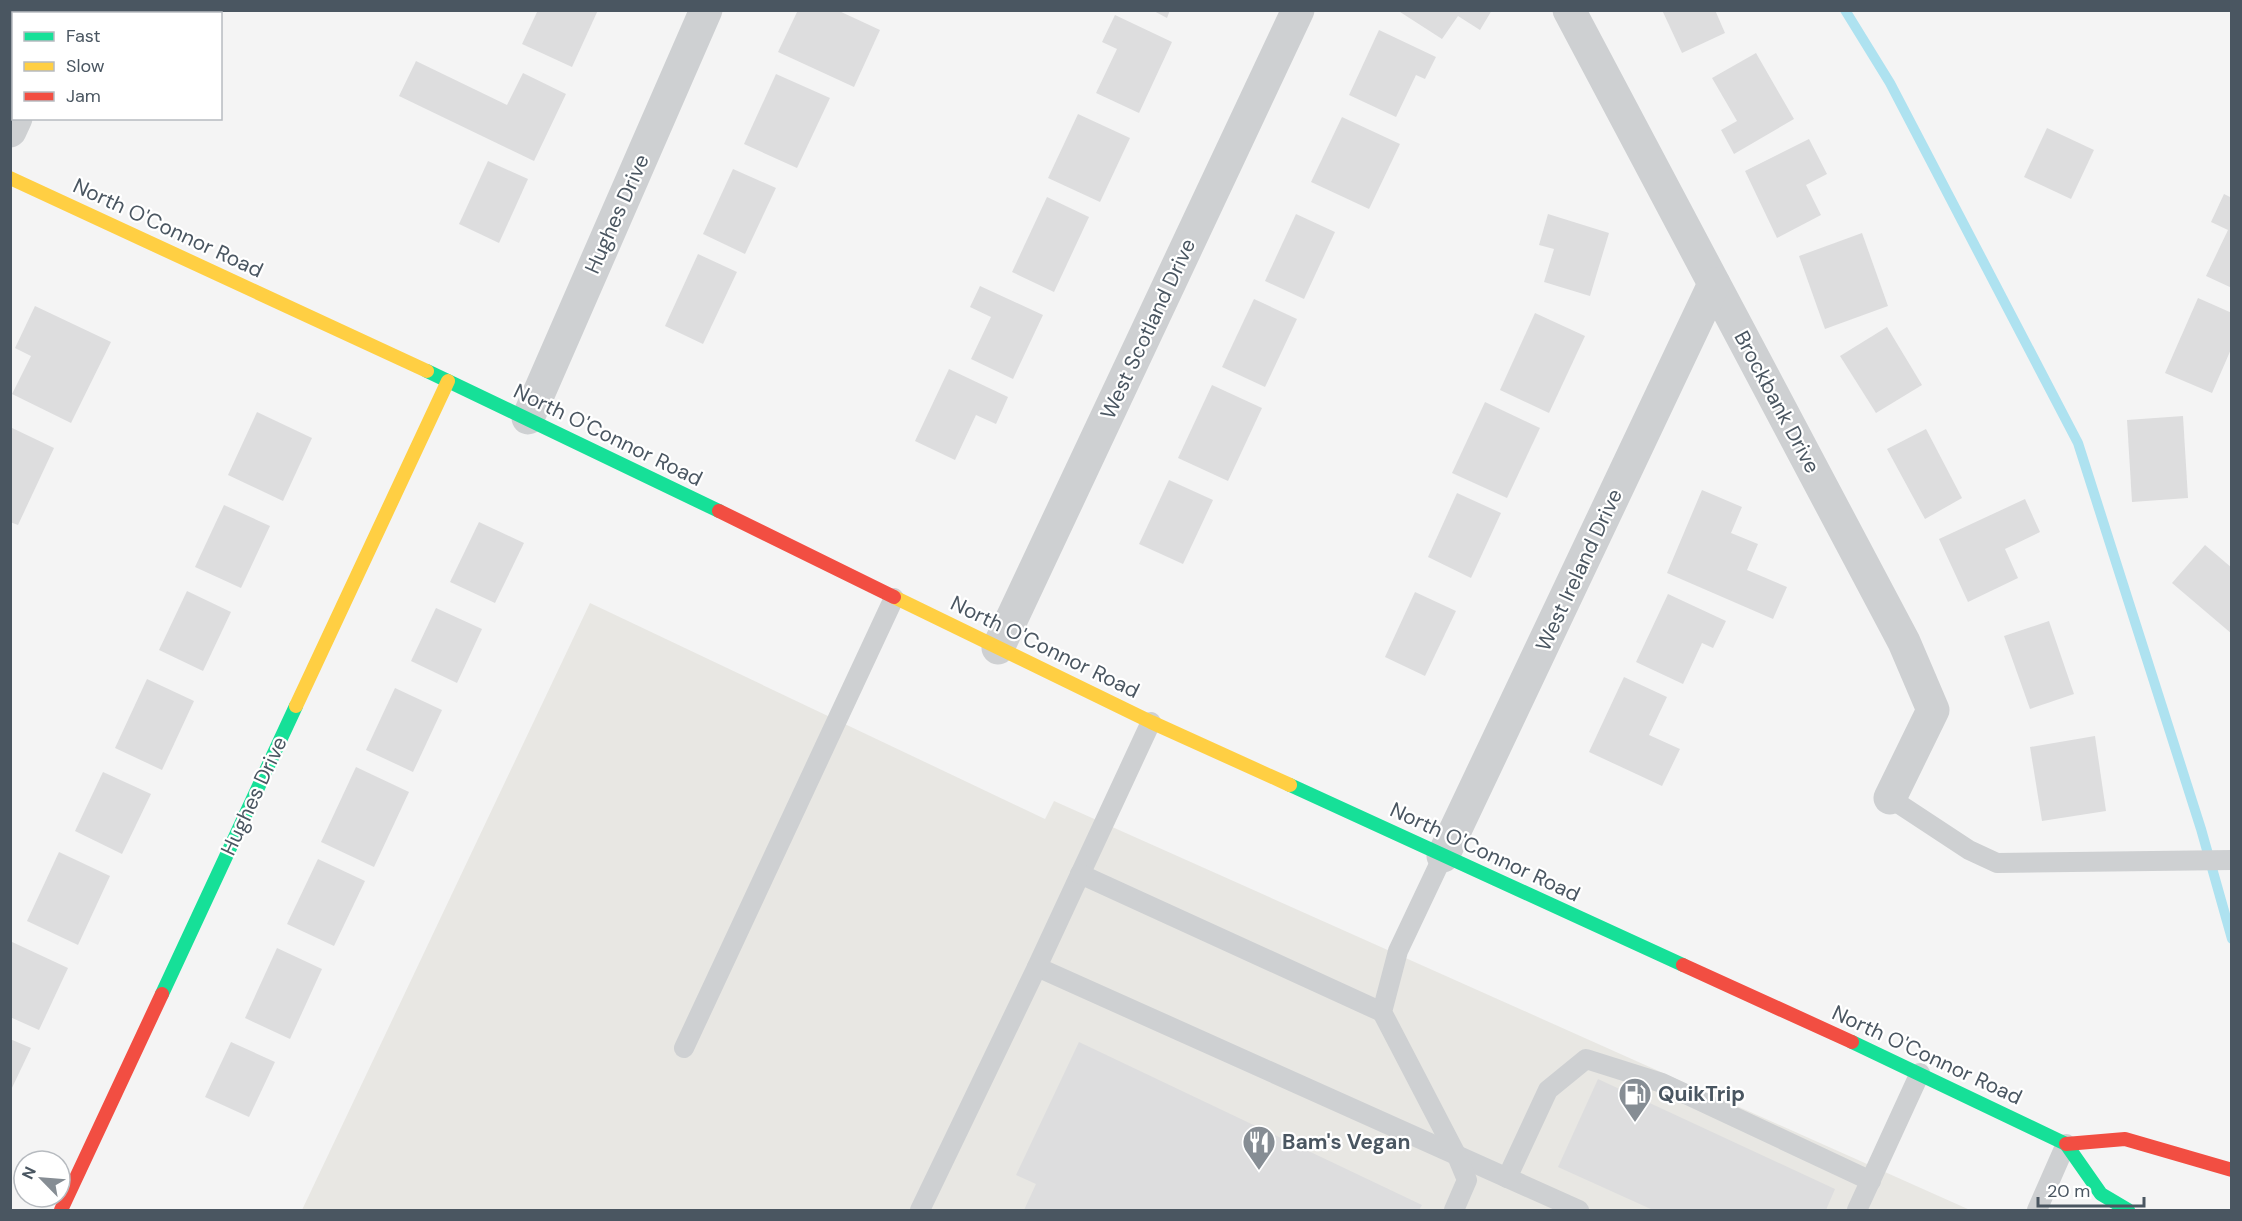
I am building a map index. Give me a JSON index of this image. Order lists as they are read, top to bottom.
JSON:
{
  "streets": {
    "main road": ["Hughes Drive", "North O'Connor Road"],
    "street": ["West Scotland Drive", "Brockbank Drive", "West Ireland Drive"]
  },
  "crossings": [
    ["Hughes Drive", "North O'Connor Road"],
    ["North O'Connor Road", "West Scotland Drive"],
    ["North O'Connor Road", "West Ireland Drive"],
    ["Brockbank Drive", "West Ireland Drive"]
  ],
  "places": {
    "fuel station": ["QuikTrip"],
    "restaurant": ["Bam's Vegan"]
  },
  "legend": ["Fast", "Slow", "Jam"],
  "scale_bar": "20 m",
  "north": "top left"
}
